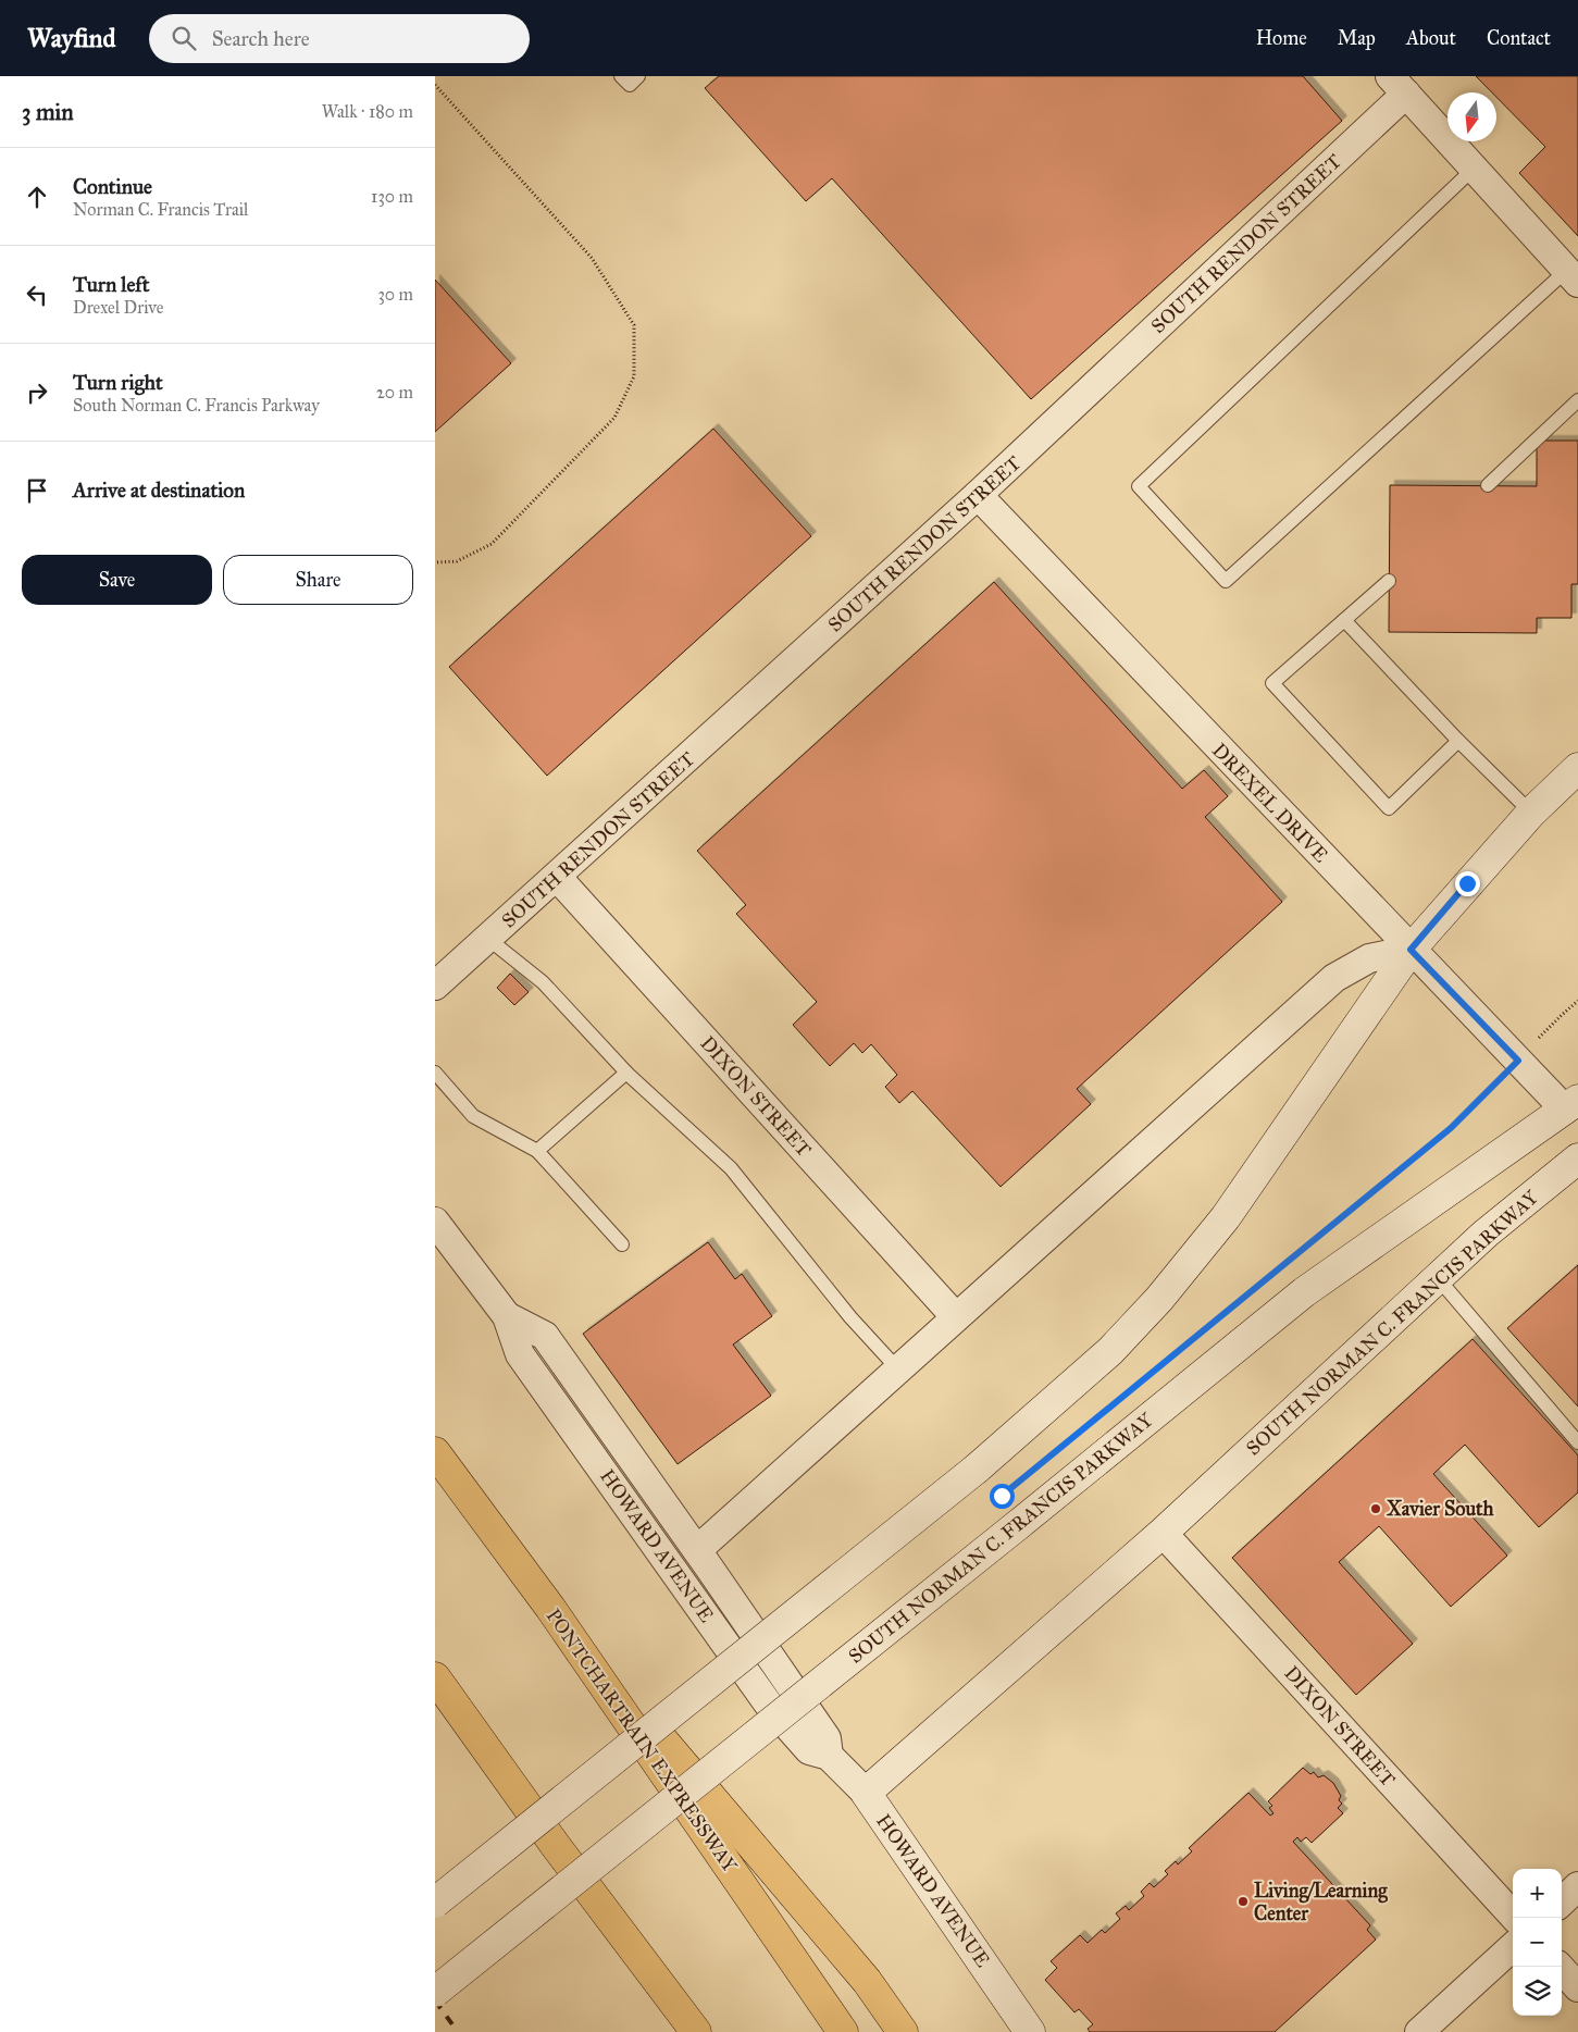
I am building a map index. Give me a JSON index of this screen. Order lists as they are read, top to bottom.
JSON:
{
  "streets": {
    "highway": ["PONTCHARTRAIN EXPRESSWAY"],
    "street": [
      "SOUTH RENDON STREET",
      "DREXEL DRIVE",
      "DIXON STREET",
      "SOUTH NORMAN C. FRANCIS PARKWAY",
      "HOWARD AVENUE"
    ]
  },
  "crossings": [
    ["SOUTH RENDON STREET", "DREXEL DRIVE"],
    ["SOUTH RENDON STREET", "DIXON STREET"],
    ["DREXEL DRIVE", "SOUTH NORMAN C. FRANCIS PARKWAY"],
    ["DIXON STREET", "SOUTH NORMAN C. FRANCIS PARKWAY"],
    ["SOUTH NORMAN C. FRANCIS PARKWAY", "HOWARD AVENUE"]
  ],
  "places": ["Xavier South", "Living/Learning Center"],
  "north": "bottom",
  "page": {
    "header": "Wayfind",
    "search": "Search here",
    "nav": [
      "Home",
      "Map",
      "About",
      "Contact"
    ],
    "heading": ["3 min", "Walk · 180 m"],
    "list": [
      ["Continue", "Norman C. Francis Trail", "130 m"],
      ["Turn left", "Drexel Drive", "30 m"],
      ["Turn right", "South Norman C. Francis Parkway", "20 m"],
      "Arrive at destination"
    ],
    "buttons": ["Save", "Share"],
    "map_buttons": ["+", "−"]
  }
}
